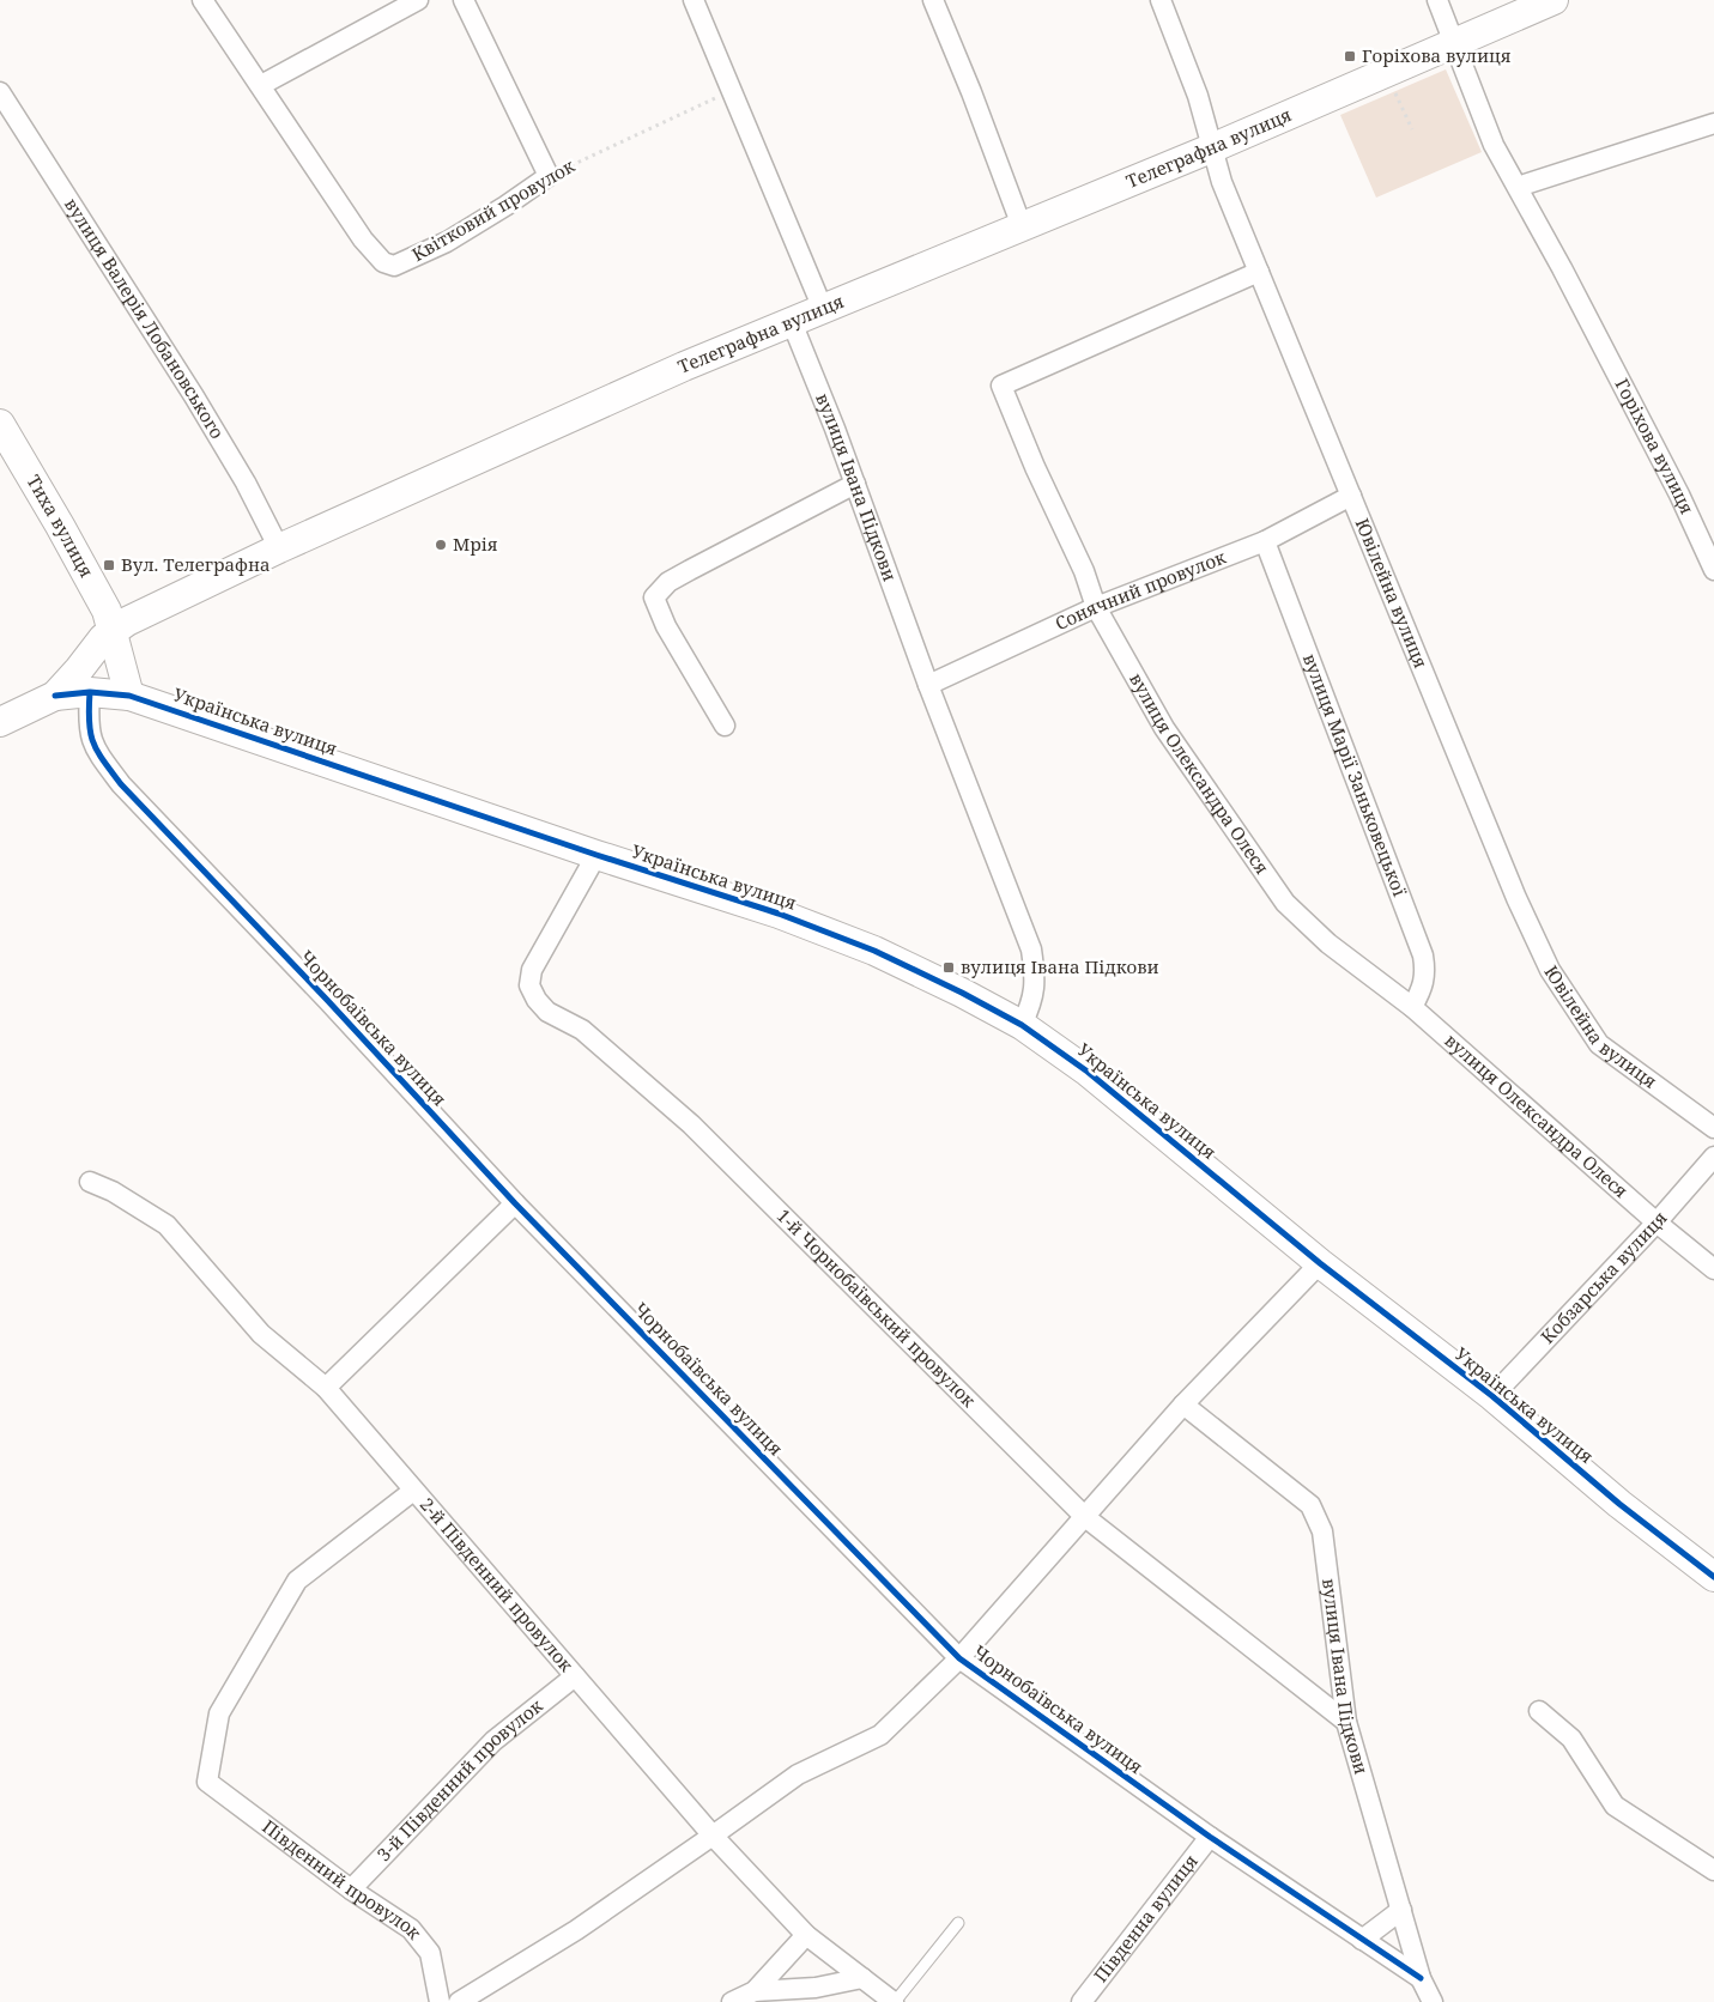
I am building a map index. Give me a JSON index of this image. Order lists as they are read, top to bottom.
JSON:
{
  "streets": {
    "street": [
      "Телеграфна вулиця",
      "Квітковий провулок",
      "вулиця Валерія Лобановського",
      "Горіхова вулиця",
      "вулиця Івана Підкови",
      "Тиха вулиця",
      "Сонячний провулок",
      "Ювілейна вулиця",
      "Українська вулиця",
      "вулиця Олександра Олеся",
      "вулиця Марії Заньковецької",
      "Чорнобаївська вулиця",
      "Кобзарська вулиця",
      "1-й Чорнобаївський провулок",
      "2-й Південний провулок",
      "3-й Південний провулок",
      "Південний провулок",
      "Південна вулиця"
    ]
  },
  "crossings": [
    ["Телеграфна вулиця", "вулиця Валерія Лобановського"],
    ["Телеграфна вулиця", "Горіхова вулиця"],
    ["Телеграфна вулиця", "вулиця Івана Підкови"],
    ["Телеграфна вулиця", "Тиха вулиця"],
    ["Телеграфна вулиця", "Ювілейна вулиця"],
    ["Телеграфна вулиця", "Українська вулиця"],
    ["вулиця Івана Підкови", "Сонячний провулок"],
    ["вулиця Івана Підкови", "Українська вулиця"],
    ["вулиця Івана Підкови", "Чорнобаївська вулиця"],
    ["вулиця Івана Підкови", "1-й Чорнобаївський провулок"],
    ["Тиха вулиця", "Українська вулиця"],
    ["Сонячний провулок", "Ювілейна вулиця"],
    ["Сонячний провулок", "вулиця Олександра Олеся"],
    ["Сонячний провулок", "вулиця Марії Заньковецької"],
    ["Ювілейна вулиця", "вулиця Олександра Олеся"],
    ["Українська вулиця", "Чорнобаївська вулиця"],
    ["Українська вулиця", "Кобзарська вулиця"],
    ["Українська вулиця", "1-й Чорнобаївський провулок"],
    ["вулиця Олександра Олеся", "вулиця Марії Заньковецької"],
    ["вулиця Олександра Олеся", "Кобзарська вулиця"],
    ["Чорнобаївська вулиця", "Південна вулиця"],
    ["2-й Південний провулок", "3-й Південний провулок"],
    ["2-й Південний провулок", "Південний провулок"],
    ["3-й Південний провулок", "Південний провулок"]
  ],
  "places": {
    "transit": ["Горіхова вулиця", "Вул. Телеграфна", "вулиця Івана Підкови"],
    "other": ["Мрія"]
  }
}
